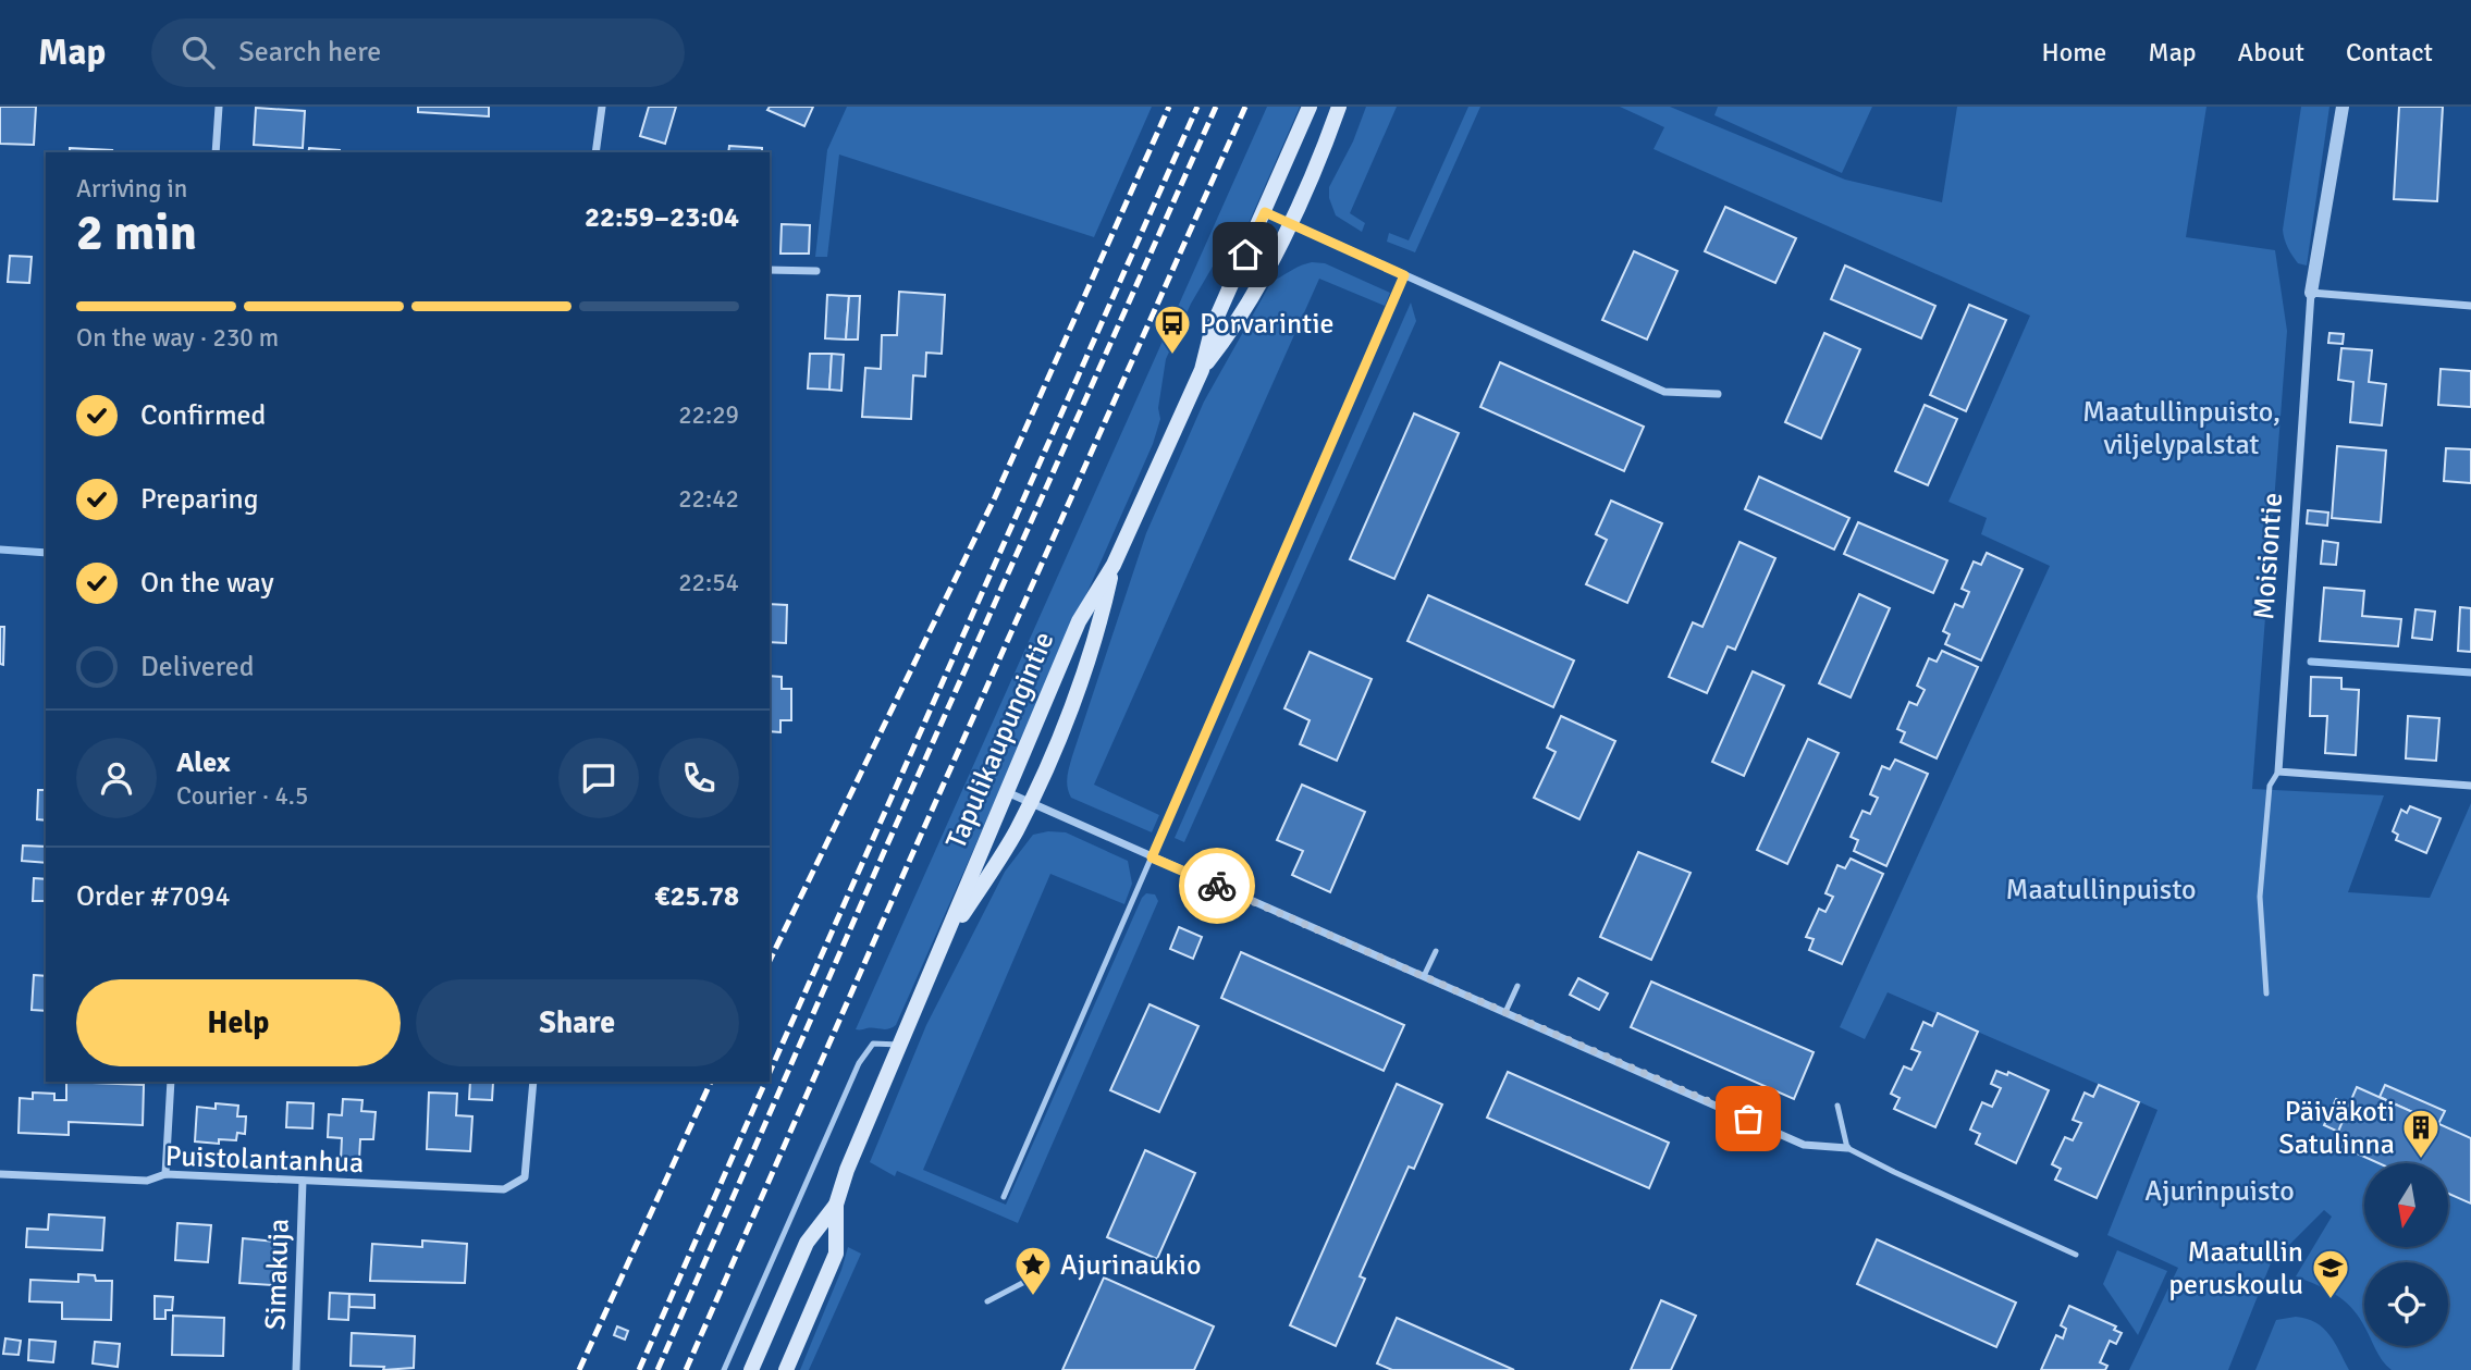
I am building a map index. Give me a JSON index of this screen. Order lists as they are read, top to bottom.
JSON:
{
  "streets": {
    "main road": ["Tapulikaupungintie"],
    "street": ["Moisiontie", "Puistolantanhua", "Simakuja"]
  },
  "crossings": [
    ["Puistolantanhua", "Simakuja"]
  ],
  "parks": ["Maatullinpuisto, viljelypalstat", "Maatullinpuisto", "Ajurinpuisto"],
  "places": {
    "bus stop": ["Porvarintie"],
    "building": ["Päiväkoti Satulinna"],
    "place": ["Ajurinaukio"],
    "school or university": ["Maatullin peruskoulu"]
  },
  "north": "bottom",
  "page": {
    "header": "Map",
    "search": "Search here",
    "nav": [
      "Home",
      "Map",
      "About",
      "Contact"
    ],
    "heading": ["2 min", "Arriving in", "22:59–23:04"],
    "panel": [
      "Alex",
      "Courier · 4.5",
      "Order #7094",
      "€25.78"
    ],
    "bar": "On the way · 230 m",
    "list": [
      ["Confirmed", "22:29"],
      ["Preparing", "22:42"],
      ["On the way", "22:54"],
      "Delivered"
    ],
    "buttons": ["Help", "Share"]
  }
}
